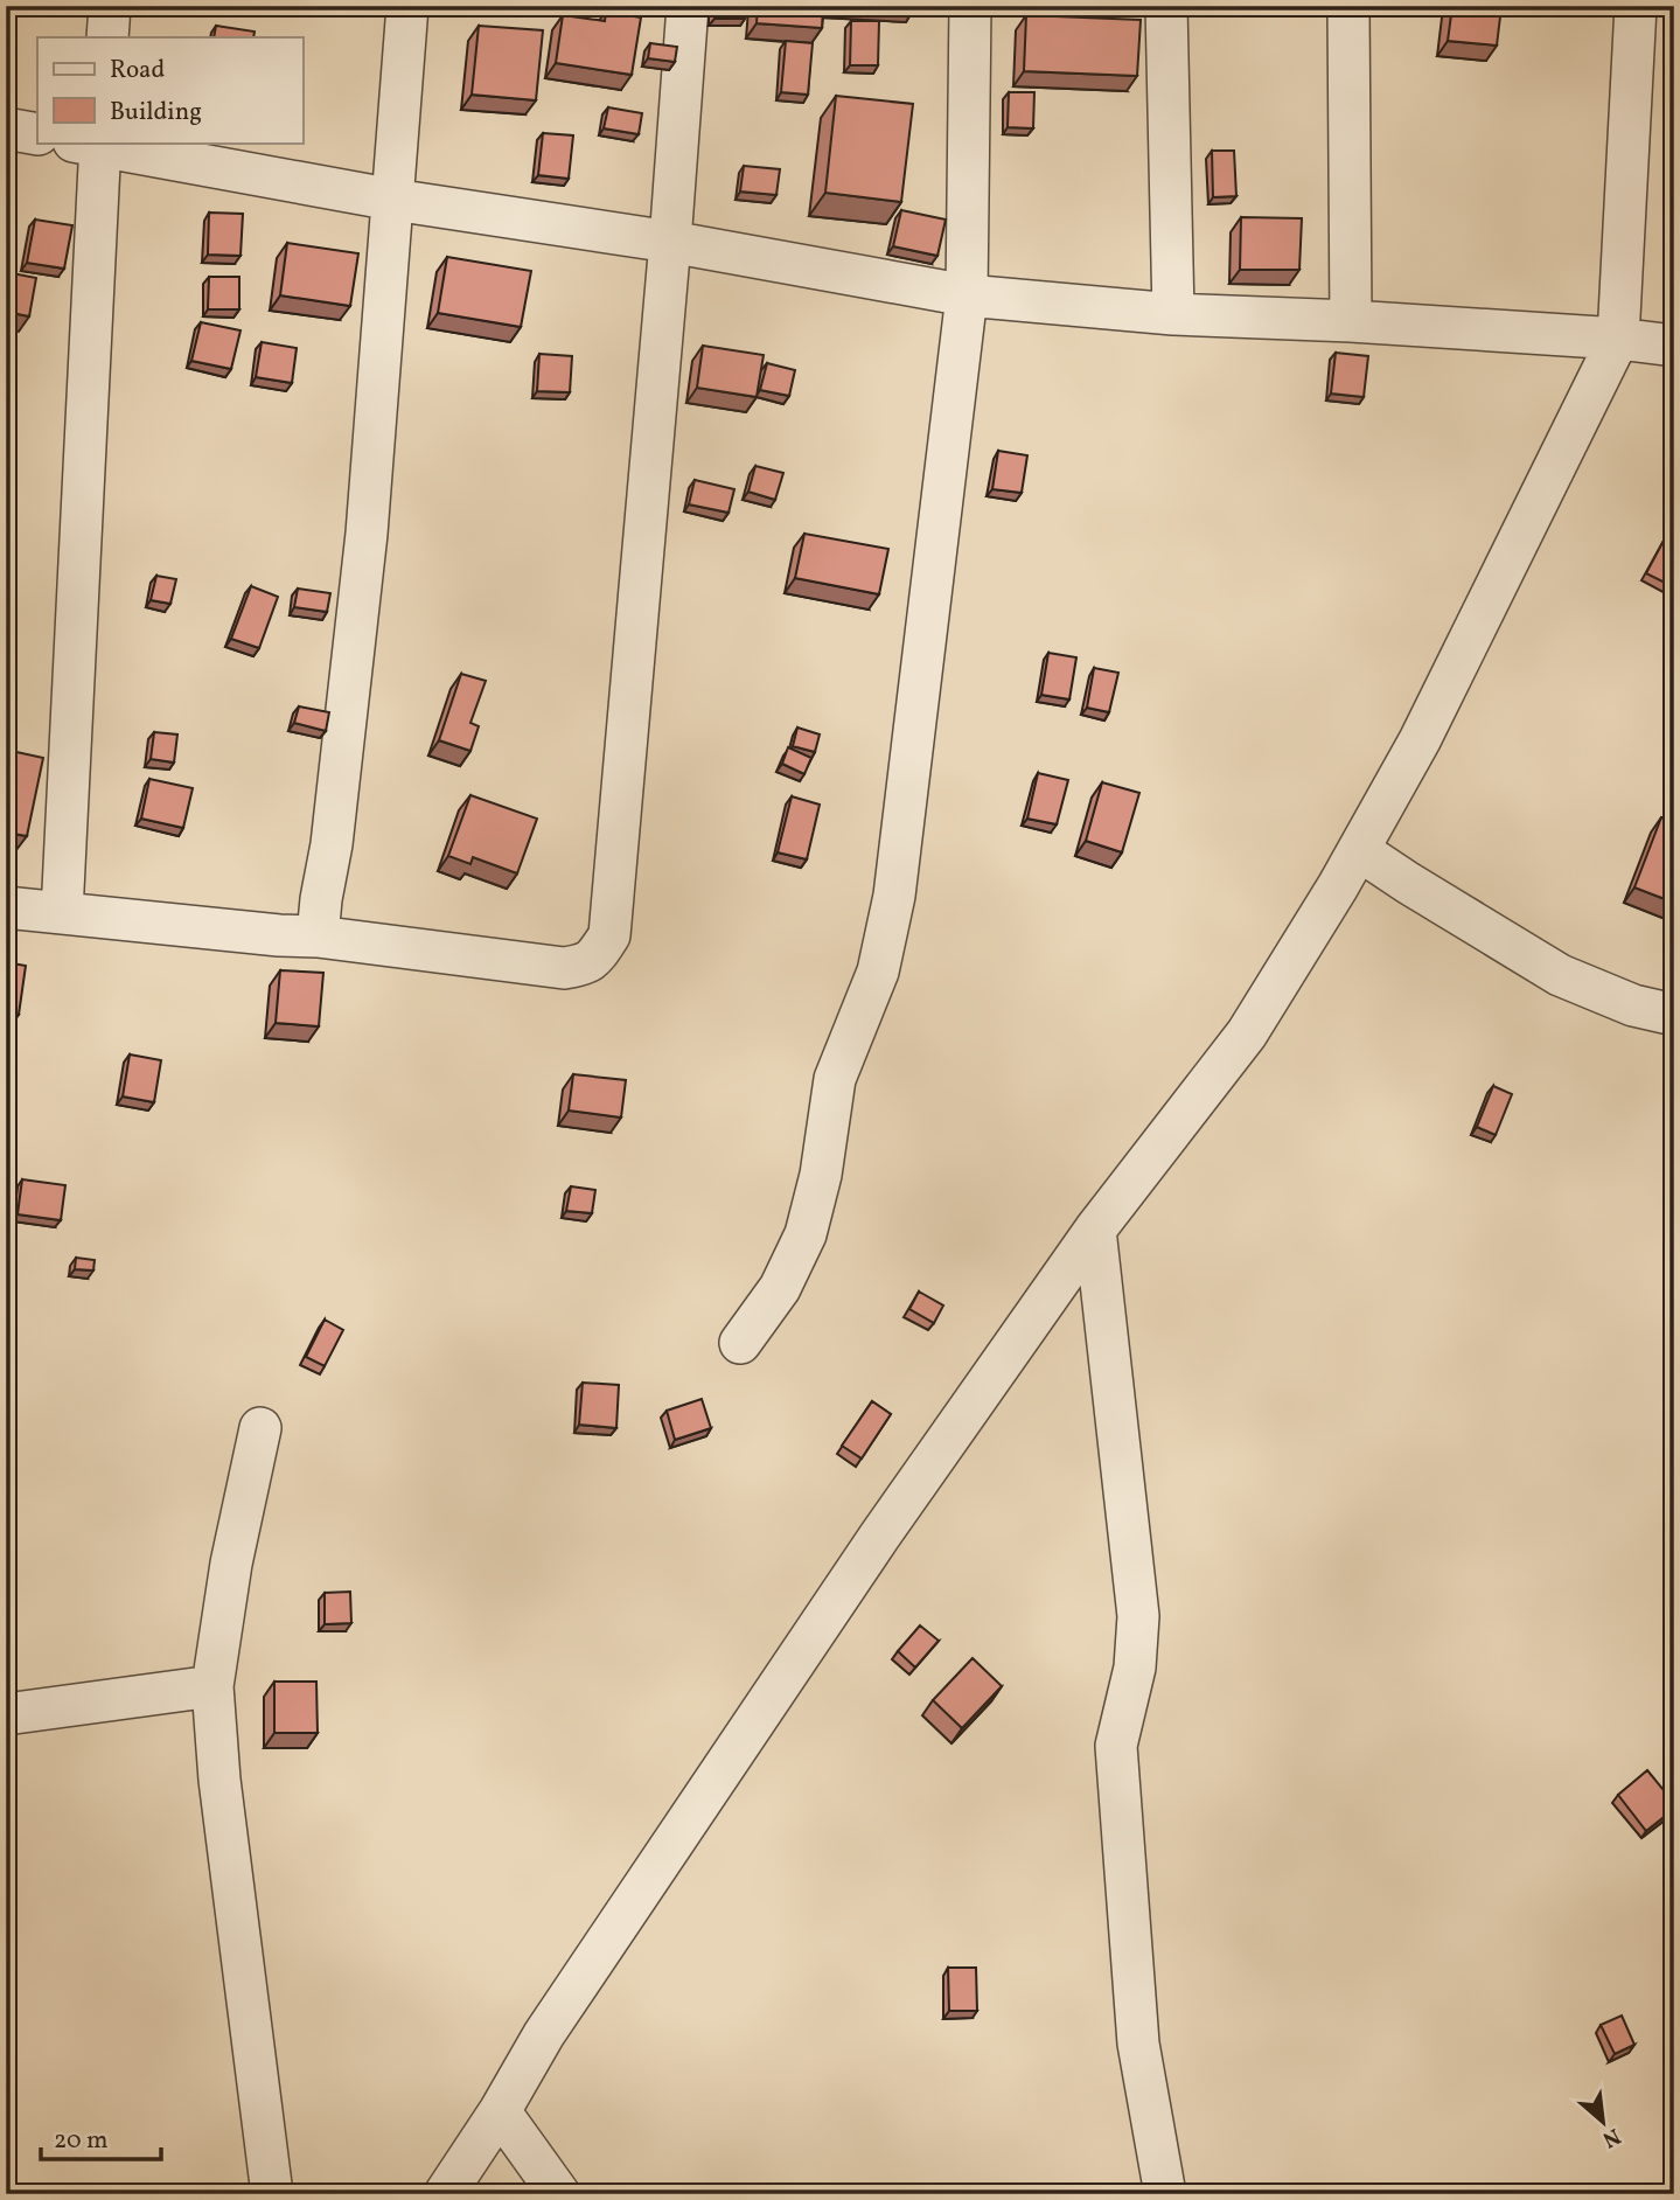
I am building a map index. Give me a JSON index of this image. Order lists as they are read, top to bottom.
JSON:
{
  "legend": ["Road", "Building"],
  "scale_bar": "20 m",
  "north": "bottom right"
}
